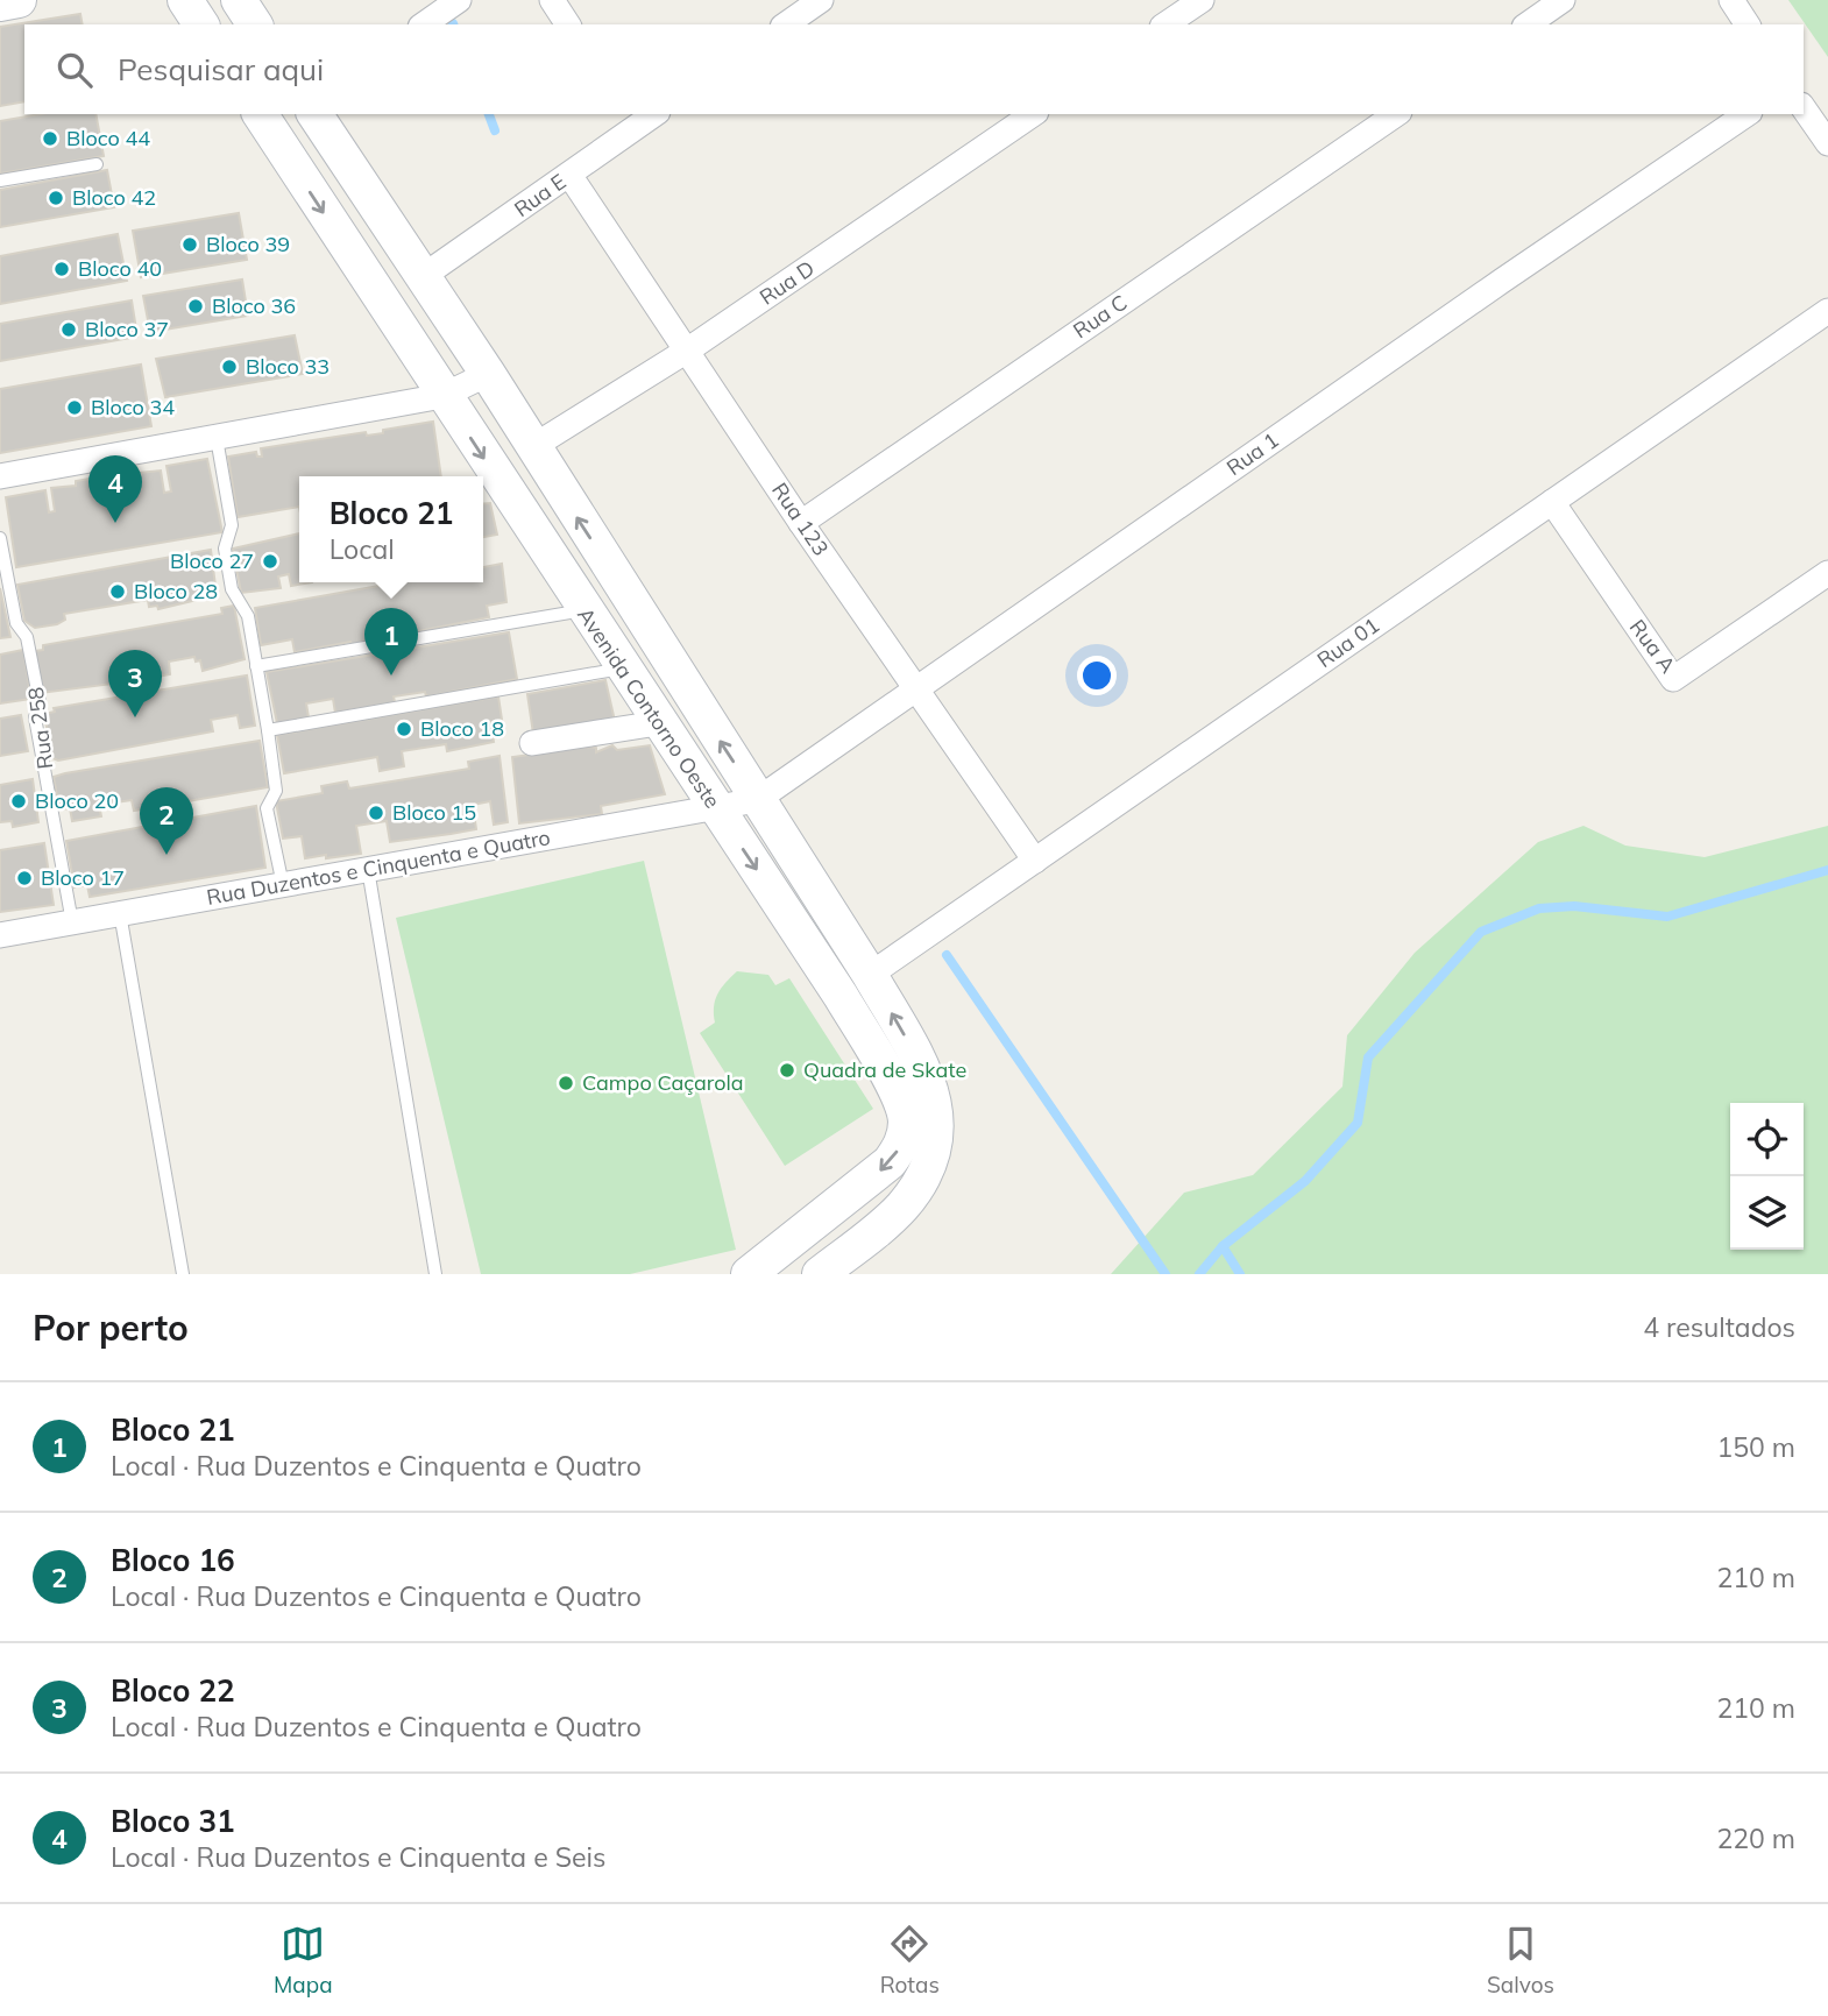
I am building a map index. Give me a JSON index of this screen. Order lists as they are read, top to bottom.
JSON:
{
  "streets": {
    "street": [
      "Rua E",
      "Rua D",
      "Rua C",
      "Rua 1",
      "Rua 123",
      "Rua 01",
      "Rua A",
      "Avenida Contorno Oeste",
      "Rua Duzentos e Cinquenta e Quatro"
    ],
    "lane": ["Rua 258"]
  },
  "crossings": [
    ["Rua E", "Rua 123"],
    ["Rua E", "Avenida Contorno Oeste"],
    ["Rua D", "Rua 123"],
    ["Rua D", "Avenida Contorno Oeste"],
    ["Rua C", "Rua 123"],
    ["Rua 1", "Rua 123"],
    ["Rua 1", "Avenida Contorno Oeste"],
    ["Rua 1", "Rua Duzentos e Cinquenta e Quatro"],
    ["Rua 123", "Rua 01"],
    ["Rua 01", "Rua A"],
    ["Rua 01", "Avenida Contorno Oeste"],
    ["Avenida Contorno Oeste", "Rua Duzentos e Cinquenta e Quatro"],
    ["Rua 258", "Rua Duzentos e Cinquenta e Quatro"]
  ],
  "places": [
    "Bloco 44",
    "Bloco 42",
    "Bloco 39",
    "Bloco 40",
    "Bloco 36",
    "Bloco 37",
    "Bloco 33",
    "Bloco 34",
    "Bloco 27",
    "Bloco 28",
    "Bloco 18",
    "Bloco 20",
    "Bloco 15",
    "Bloco 17",
    "Quadra de Skate",
    "Campo Caçarola"
  ],
  "page": {
    "search": "Pesquisar aqui",
    "pins": [
      "4",
      "1",
      "3",
      "2"
    ],
    "popup": ["Bloco 21", "Local"],
    "heading": ["Por perto", "4 resultados"],
    "list": [
      {
        "mark": "1",
        "name": "Bloco 21",
        "note": "Local · Rua Duzentos e Cinquenta e Quatro",
        "value": "150 m"
      },
      {
        "mark": "2",
        "name": "Bloco 16",
        "note": "Local · Rua Duzentos e Cinquenta e Quatro",
        "value": "210 m"
      },
      {
        "mark": "3",
        "name": "Bloco 22",
        "note": "Local · Rua Duzentos e Cinquenta e Quatro",
        "value": "210 m"
      },
      {
        "mark": "4",
        "name": "Bloco 31",
        "note": "Local · Rua Duzentos e Cinquenta e Seis",
        "value": "220 m"
      }
    ],
    "nav": ["Mapa", "Rotas", "Salvos"]
  }
}
